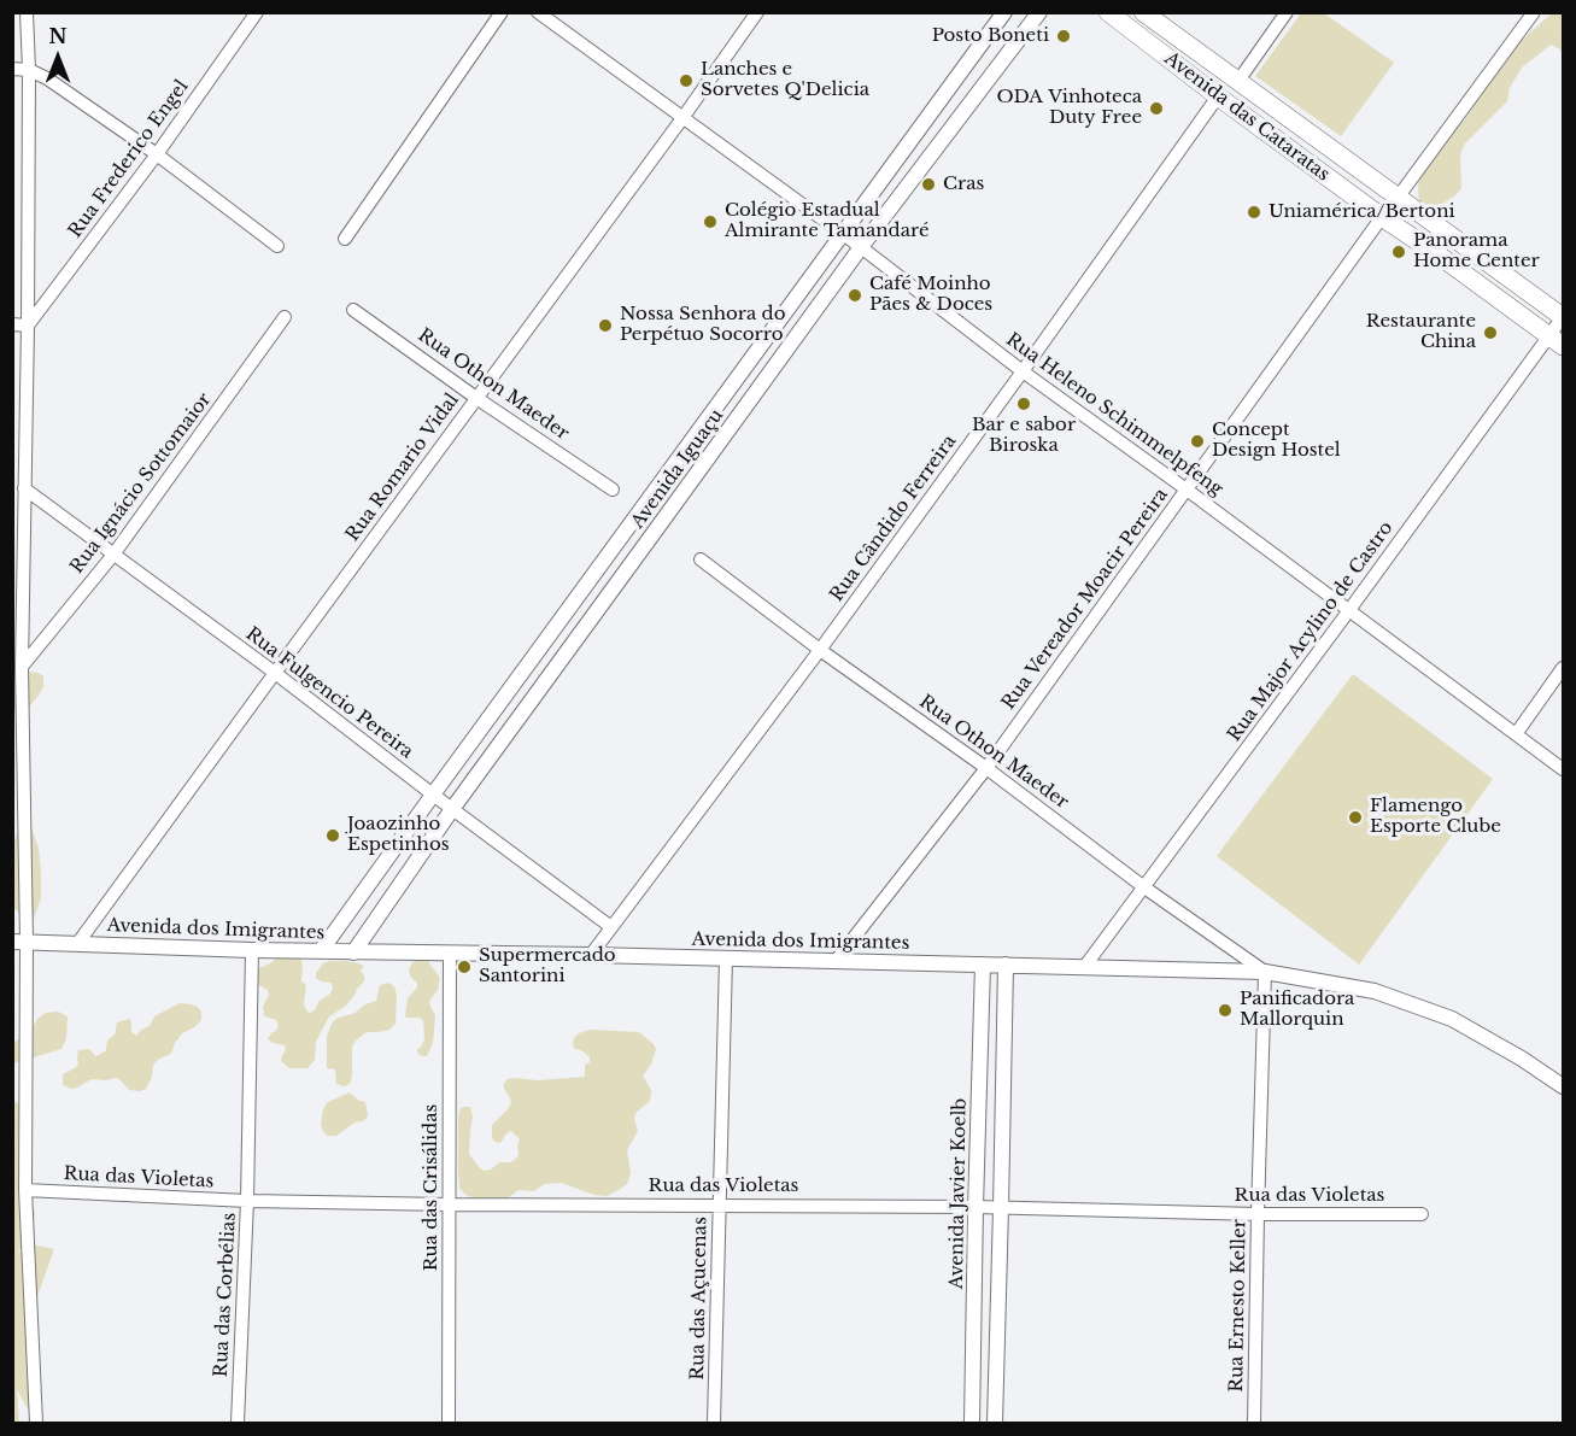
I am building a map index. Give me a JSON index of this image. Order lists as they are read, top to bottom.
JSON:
{
  "streets": {
    "main road": ["Avenida das Cataratas"],
    "street": [
      "Rua Frederico Engel",
      "Rua Othon Maeder",
      "Rua Heleno Schimmelpfeng",
      "Rua Romario Vidal",
      "Avenida Iguaçu",
      "Rua Ignácio Sottomaior",
      "Rua Cândido Ferreira",
      "Rua Vereador Moacir Pereira",
      "Rua Major Acylino de Castro",
      "Rua Fulgencio Pereira",
      "Avenida dos Imigrantes",
      "Rua das Violetas",
      "Rua das Crisálidas",
      "Avenida Javier Koelb",
      "Rua das Corbélias",
      "Rua das Açucenas",
      "Rua Ernesto Keller"
    ]
  },
  "crossings": [
    ["Avenida das Cataratas", "Rua Cândido Ferreira"],
    ["Avenida das Cataratas", "Rua Vereador Moacir Pereira"],
    ["Avenida das Cataratas", "Rua Major Acylino de Castro"],
    ["Rua Othon Maeder", "Rua Romario Vidal"],
    ["Rua Othon Maeder", "Rua Cândido Ferreira"],
    ["Rua Othon Maeder", "Rua Vereador Moacir Pereira"],
    ["Rua Othon Maeder", "Rua Major Acylino de Castro"],
    ["Rua Othon Maeder", "Avenida dos Imigrantes"],
    ["Rua Othon Maeder", "Rua Ernesto Keller"],
    ["Rua Heleno Schimmelpfeng", "Rua Romario Vidal"],
    ["Rua Heleno Schimmelpfeng", "Avenida Iguaçu"],
    ["Rua Heleno Schimmelpfeng", "Rua Cândido Ferreira"],
    ["Rua Heleno Schimmelpfeng", "Rua Vereador Moacir Pereira"],
    ["Rua Heleno Schimmelpfeng", "Rua Major Acylino de Castro"],
    ["Rua Romario Vidal", "Rua Fulgencio Pereira"],
    ["Rua Romario Vidal", "Avenida dos Imigrantes"],
    ["Avenida Iguaçu", "Rua Fulgencio Pereira"],
    ["Avenida Iguaçu", "Avenida dos Imigrantes"],
    ["Rua Ignácio Sottomaior", "Rua Fulgencio Pereira"],
    ["Rua Cândido Ferreira", "Rua Fulgencio Pereira"],
    ["Rua Cândido Ferreira", "Avenida dos Imigrantes"],
    ["Rua Vereador Moacir Pereira", "Avenida dos Imigrantes"],
    ["Rua Major Acylino de Castro", "Avenida dos Imigrantes"],
    ["Avenida dos Imigrantes", "Rua das Crisálidas"],
    ["Avenida dos Imigrantes", "Avenida Javier Koelb"],
    ["Avenida dos Imigrantes", "Rua das Corbélias"],
    ["Avenida dos Imigrantes", "Rua das Açucenas"],
    ["Avenida dos Imigrantes", "Rua Ernesto Keller"],
    ["Rua das Violetas", "Rua das Crisálidas"],
    ["Rua das Violetas", "Avenida Javier Koelb"],
    ["Rua das Violetas", "Rua das Corbélias"],
    ["Rua das Violetas", "Rua das Açucenas"],
    ["Rua das Violetas", "Rua Ernesto Keller"]
  ],
  "places": [
    "Posto Boneti",
    "Lanches e Sorvetes Q'Delicia",
    "ODA Vinhoteca Duty Free",
    "Cras",
    "Uniamérica/Bertoni",
    "Colégio Estadual Almirante Tamandaré",
    "Panorama Home Center",
    "Café Moinho Pães & Doces",
    "Nossa Senhora do Perpétuo Socorro",
    "Restaurante China",
    "Bar e sabor Biroska",
    "Concept Design Hostel",
    "Flamengo Esporte Clube",
    "Joaozinho Espetinhos",
    "Supermercado Santorini",
    "Panificadora Mallorquin"
  ],
  "north": "top"
}
